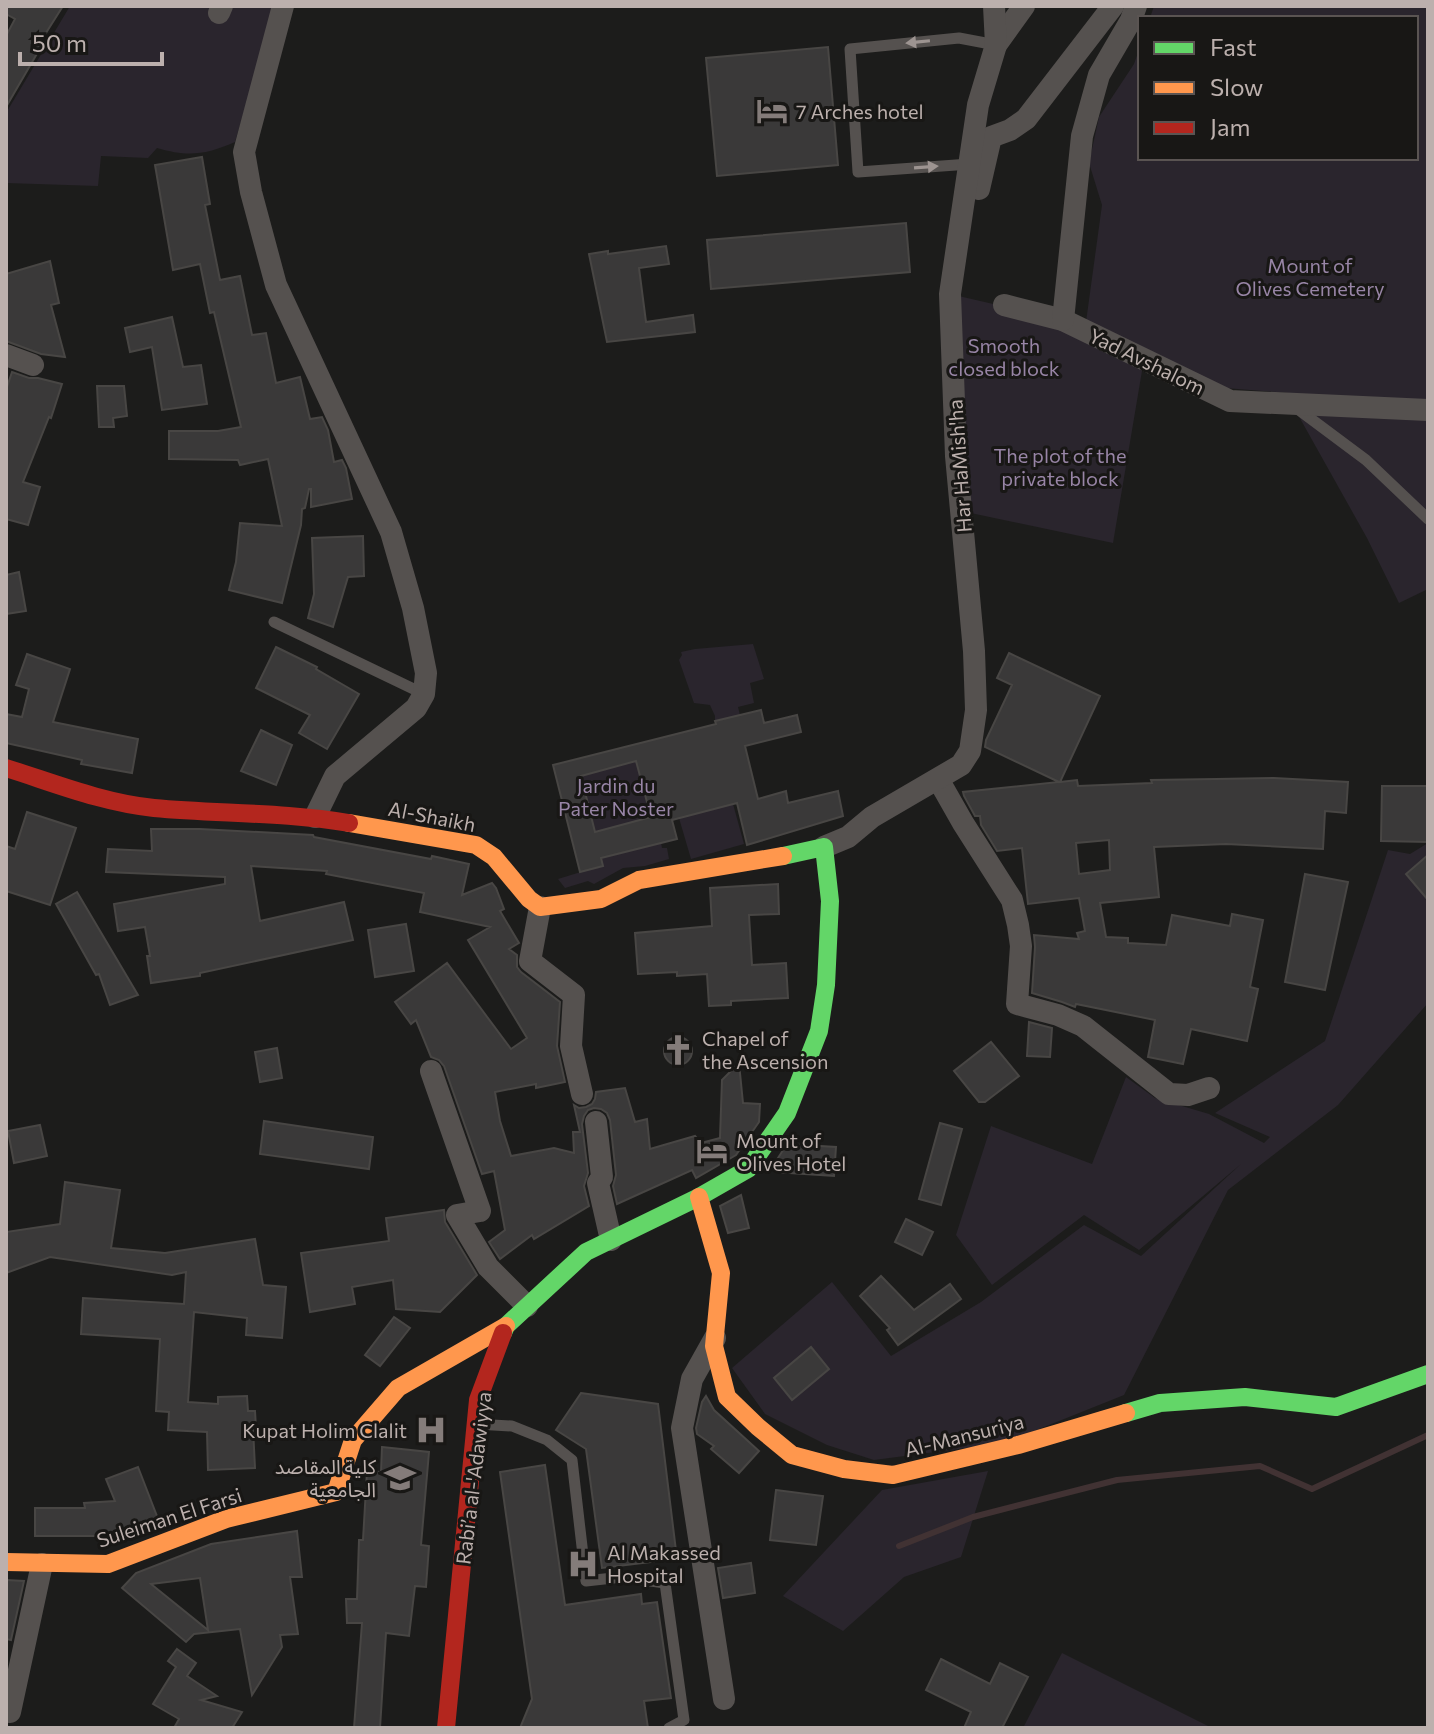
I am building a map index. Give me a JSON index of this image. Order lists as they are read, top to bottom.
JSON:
{
  "streets": {
    "street": [
      "Yad Avshalom",
      "Har HaMish'ha",
      "Al-Shaikh",
      "Al-Mansuriya",
      "Rabiʼa al-'Adawiyya",
      "Suleiman El Farsi"
    ]
  },
  "crossings": [
    ["Al-Mansuriya", "Rabiʼa al-'Adawiyya"],
    ["Rabiʼa al-'Adawiyya", "Suleiman El Farsi"]
  ],
  "parks": [
    "Mount of Olives Cemetery",
    "Smooth closed block",
    "The plot of the private block",
    "Jardin du Pater Noster"
  ],
  "places": {
    "hotel": ["7 Arches hotel", "Mount of Olives Hotel"],
    "church": ["Chapel of the Ascension"],
    "hospital": ["Kupat Holim Clalit", "Al Makassed Hospital"],
    "school or university": ["كلية المقاصد الجامعية"]
  },
  "legend": ["Fast", "Slow", "Jam"],
  "scale_bar": "50 m"
}
